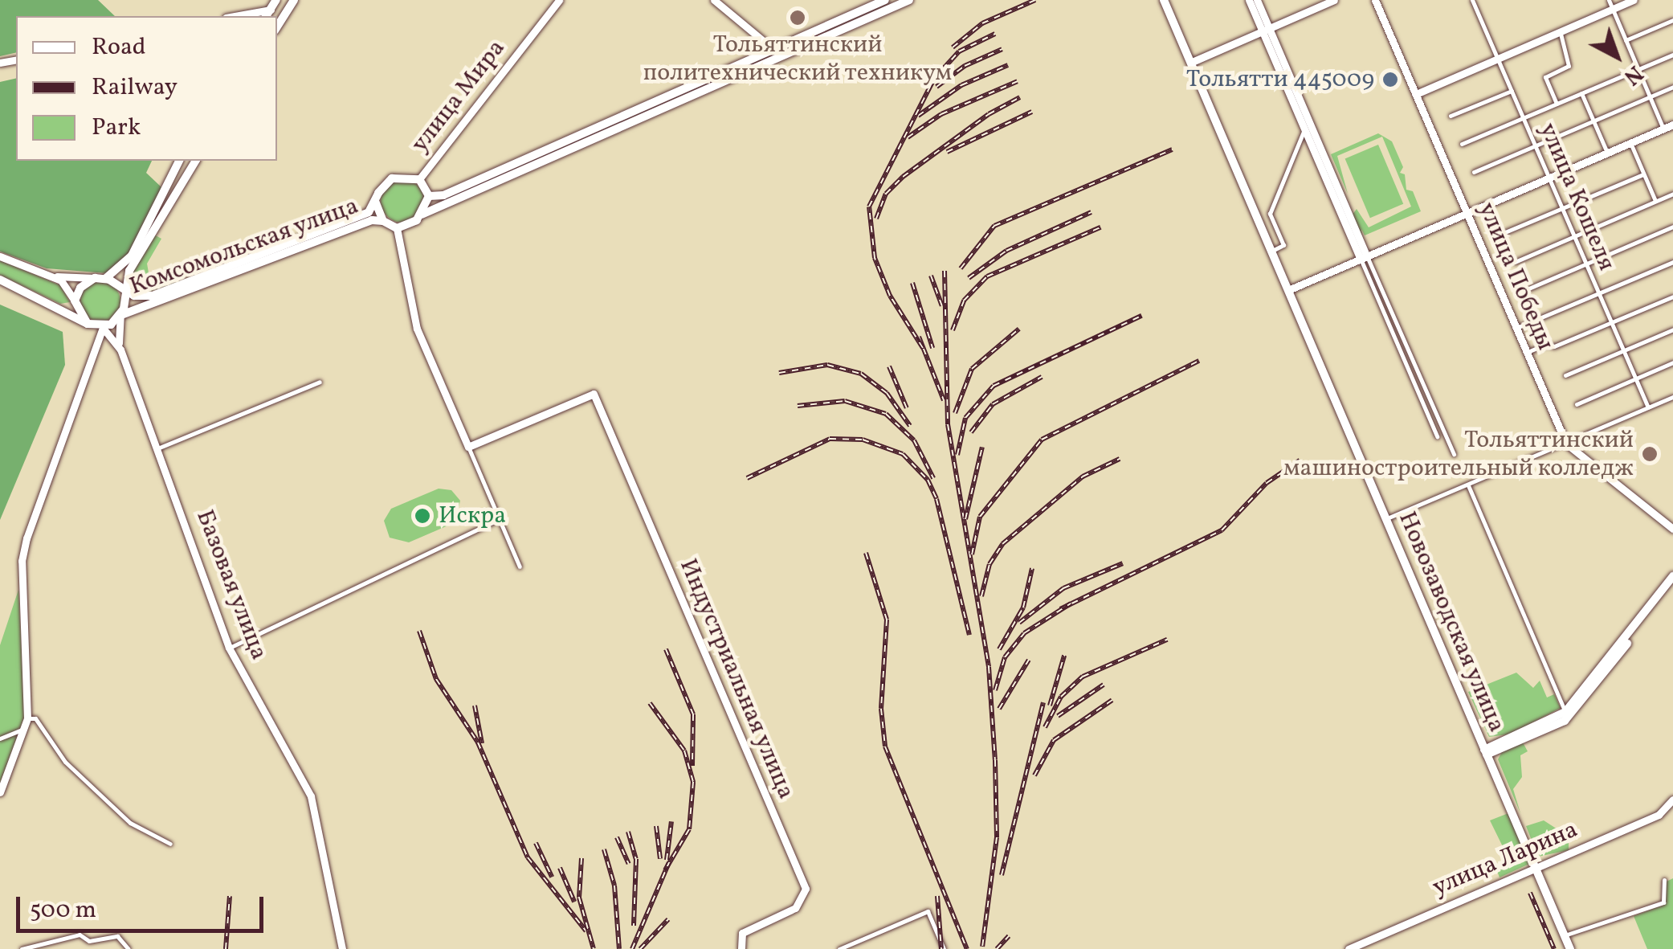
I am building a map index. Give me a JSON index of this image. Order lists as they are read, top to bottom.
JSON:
{
  "streets": {
    "main road": ["Комсомольская улица", "Новозаводская улица"],
    "street": [
      "улица Мира",
      "улица Кошеля",
      "улица Победы",
      "Базовая улица",
      "Индустриальная улица",
      "улица Ларина"
    ]
  },
  "crossings": [
    ["улица Мира", "Комсомольская улица"],
    ["Комсомольская улица", "Базовая улица"],
    ["Новозаводская улица", "улица Ларина"]
  ],
  "places": [
    "Тольяттинский политехнический техникум",
    "Тольятти 445009",
    "Тольяттинский машиностроительный колледж",
    "Искра"
  ],
  "legend": ["Road", "Railway", "Park"],
  "scale_bar": "500 m",
  "north": "bottom right"
}
